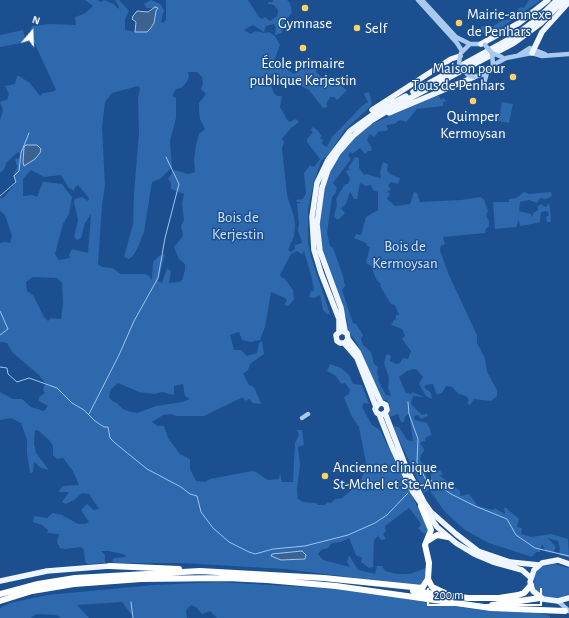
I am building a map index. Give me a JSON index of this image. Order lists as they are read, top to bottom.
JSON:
{
  "parks": ["Bois de Kerjestin", "Bois de Kermoysan"],
  "places": [
    "Gymnase",
    "Mairie-annexe de Penhars",
    "Self",
    "École primaire publique Kerjestin",
    "Maison pour Tous de Penhars",
    "Quimper Kermoysan",
    "Ancienne clinique St-Mchel et Ste-Anne"
  ],
  "scale_bar": "200 m",
  "north": "top"
}
